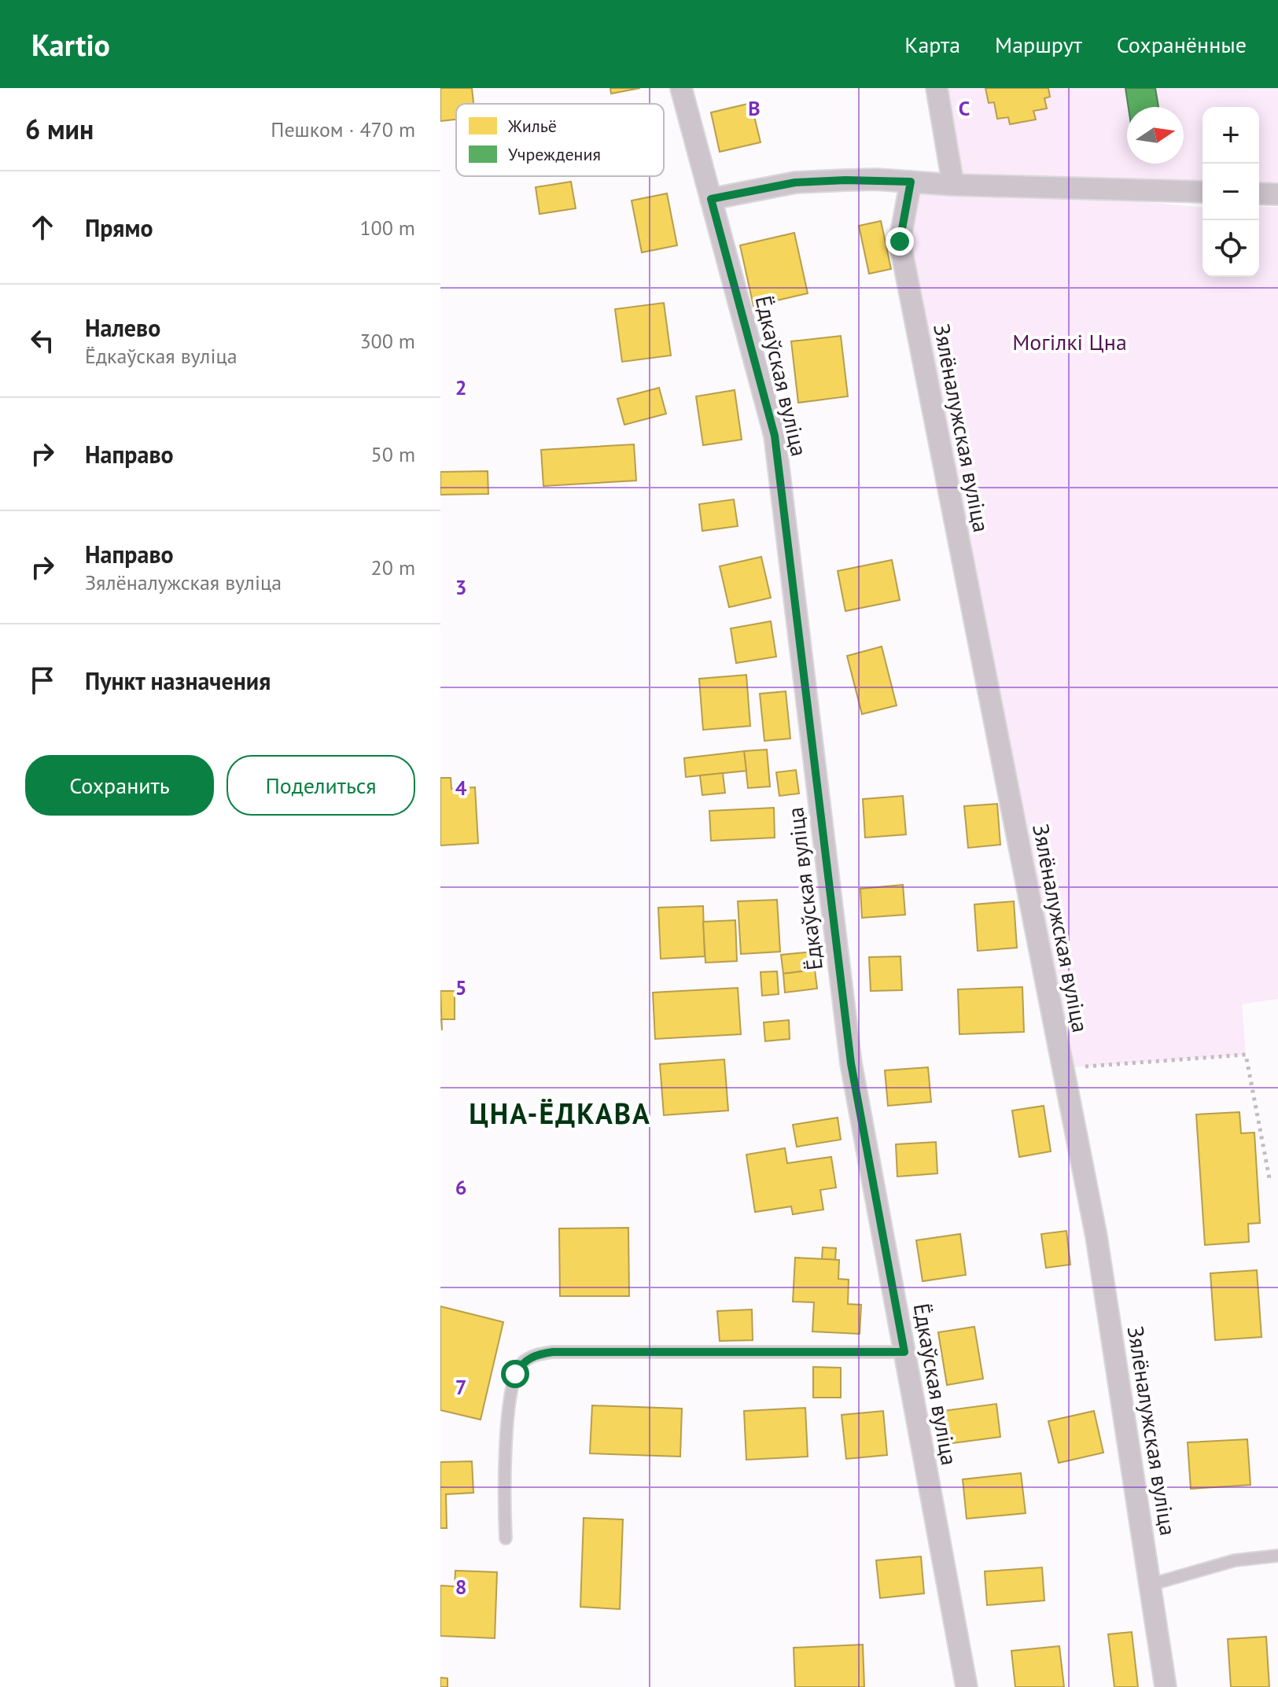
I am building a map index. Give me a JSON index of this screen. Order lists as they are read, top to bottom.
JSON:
{
  "streets": {
    "street": ["Ёдкаўская вуліца", "Зялёналужская вуліца"]
  },
  "districts": ["ЦНА-ЁДКАВА"],
  "parks": ["Могілкі Цна"],
  "legend": ["Жильё", "Учреждения"],
  "north": "right",
  "page": {
    "header": "Kartio",
    "nav": ["Карта", "Маршрут", "Сохранённые"],
    "heading": ["6 мин", "Пешком · 470 m"],
    "map_buttons": ["+", "−"],
    "list": [
      ["Прямо", "100 m"],
      ["Налево", "Ёдкаўская вуліца", "300 m"],
      ["Направо", "50 m"],
      ["Направо", "Зялёналужская вуліца", "20 m"],
      "Пункт назначения"
    ],
    "buttons": ["Сохранить", "Поделиться"]
  },
  "grid": {
    "columns": ["B", "C"],
    "rows": [
      "2",
      "3",
      "4",
      "5",
      "6",
      "7",
      "8"
    ]
  }
}
